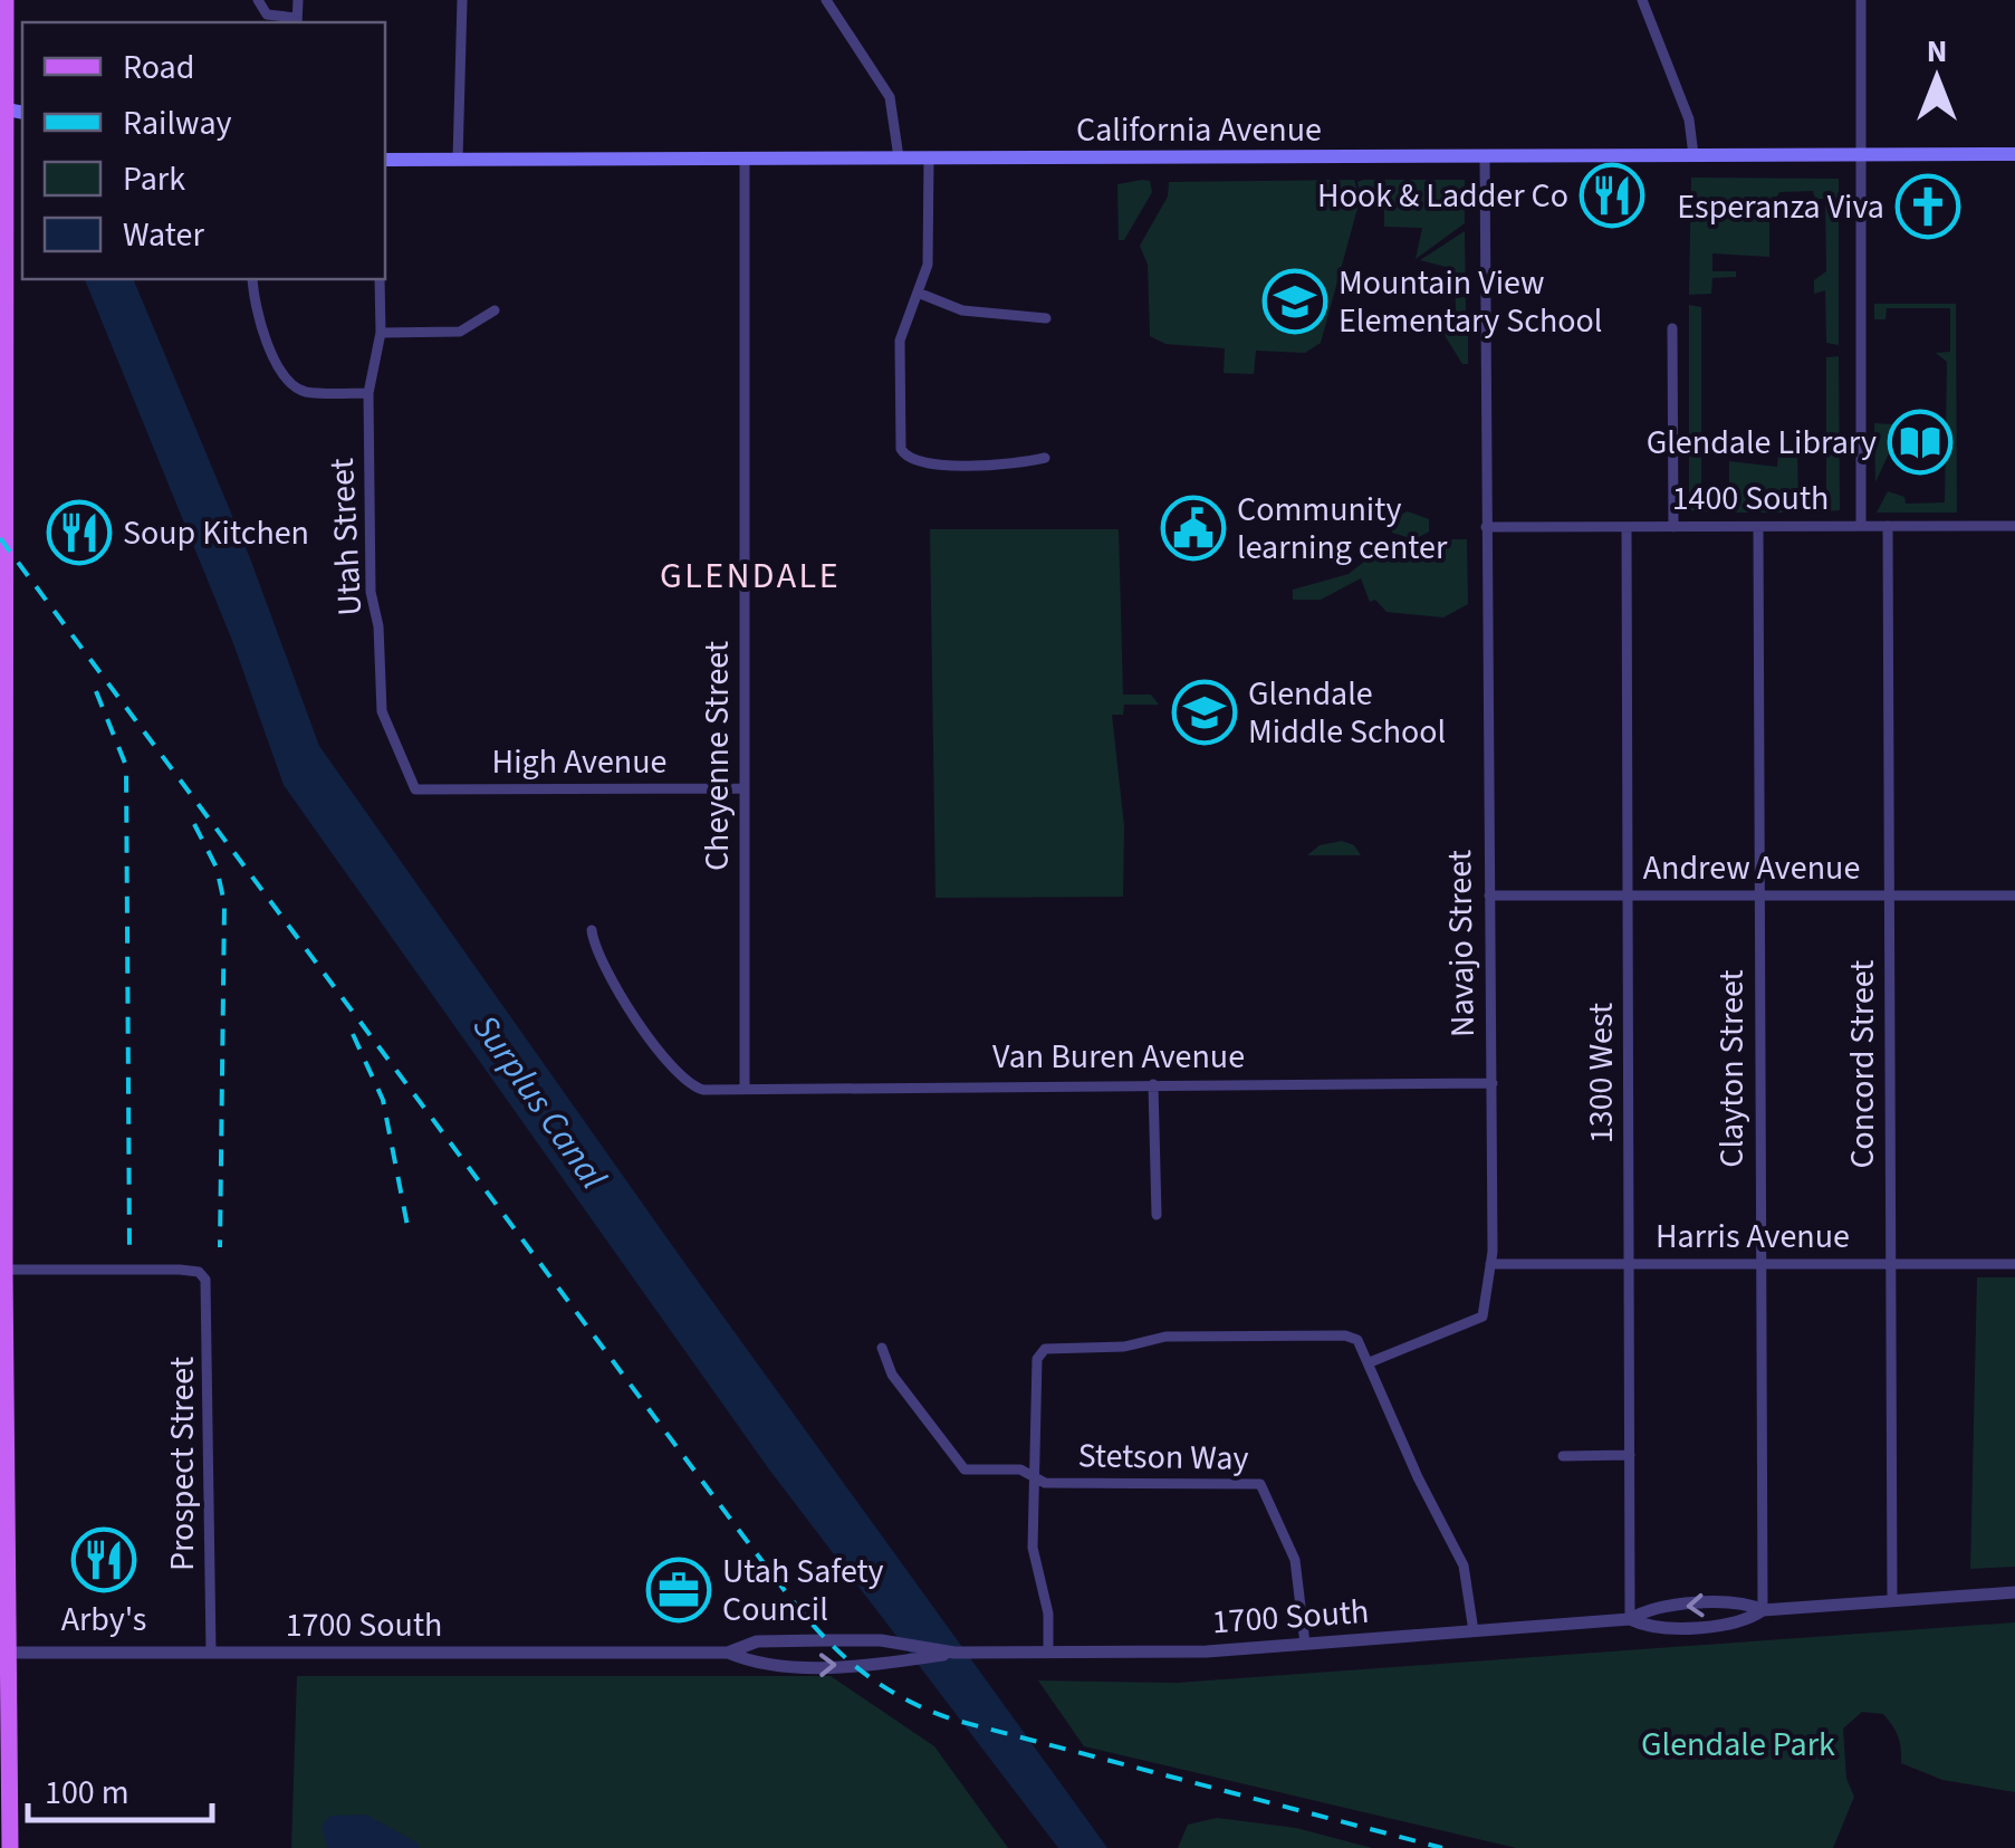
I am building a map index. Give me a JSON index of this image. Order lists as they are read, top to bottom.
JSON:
{
  "streets": {
    "main road": ["California Avenue"],
    "street": [
      "1400 South",
      "Utah Street",
      "Cheyenne Street",
      "High Avenue",
      "Andrew Avenue",
      "Navajo Street",
      "Van Buren Avenue",
      "Concord Street",
      "Clayton Street",
      "1300 West",
      "Harris Avenue",
      "Stetson Way",
      "Prospect Street",
      "1700 South"
    ]
  },
  "crossings": [
    ["California Avenue", "Cheyenne Street"],
    ["California Avenue", "Navajo Street"],
    ["1400 South", "Navajo Street"],
    ["1400 South", "Concord Street"],
    ["1400 South", "Clayton Street"],
    ["1400 South", "1300 West"],
    ["Utah Street", "High Avenue"],
    ["Cheyenne Street", "High Avenue"],
    ["Cheyenne Street", "Van Buren Avenue"],
    ["Andrew Avenue", "Navajo Street"],
    ["Andrew Avenue", "Concord Street"],
    ["Andrew Avenue", "Clayton Street"],
    ["Andrew Avenue", "1300 West"],
    ["Navajo Street", "Van Buren Avenue"],
    ["Navajo Street", "Harris Avenue"],
    ["Concord Street", "Harris Avenue"],
    ["Concord Street", "1700 South"],
    ["Clayton Street", "Harris Avenue"],
    ["Clayton Street", "1700 South"],
    ["1300 West", "Harris Avenue"],
    ["1300 West", "1700 South"],
    ["Stetson Way", "1700 South"],
    ["Prospect Street", "1700 South"]
  ],
  "districts": ["GLENDALE"],
  "water": ["Surplus Canal"],
  "parks": ["Glendale Park"],
  "places": {
    "restaurant": ["Hook & Ladder Co", "Soup Kitchen", "Arby's"],
    "church": ["Esperanza Viva"],
    "school or university": ["Mountain View Elementary School", "Glendale Middle School"],
    "library": ["Glendale Library"],
    "public building": ["Community learning center"],
    "office": ["Utah Safety Council"]
  },
  "legend": [
    "Road",
    "Railway",
    "Park",
    "Water"
  ],
  "scale_bar": "100 m",
  "north": "top"
}
